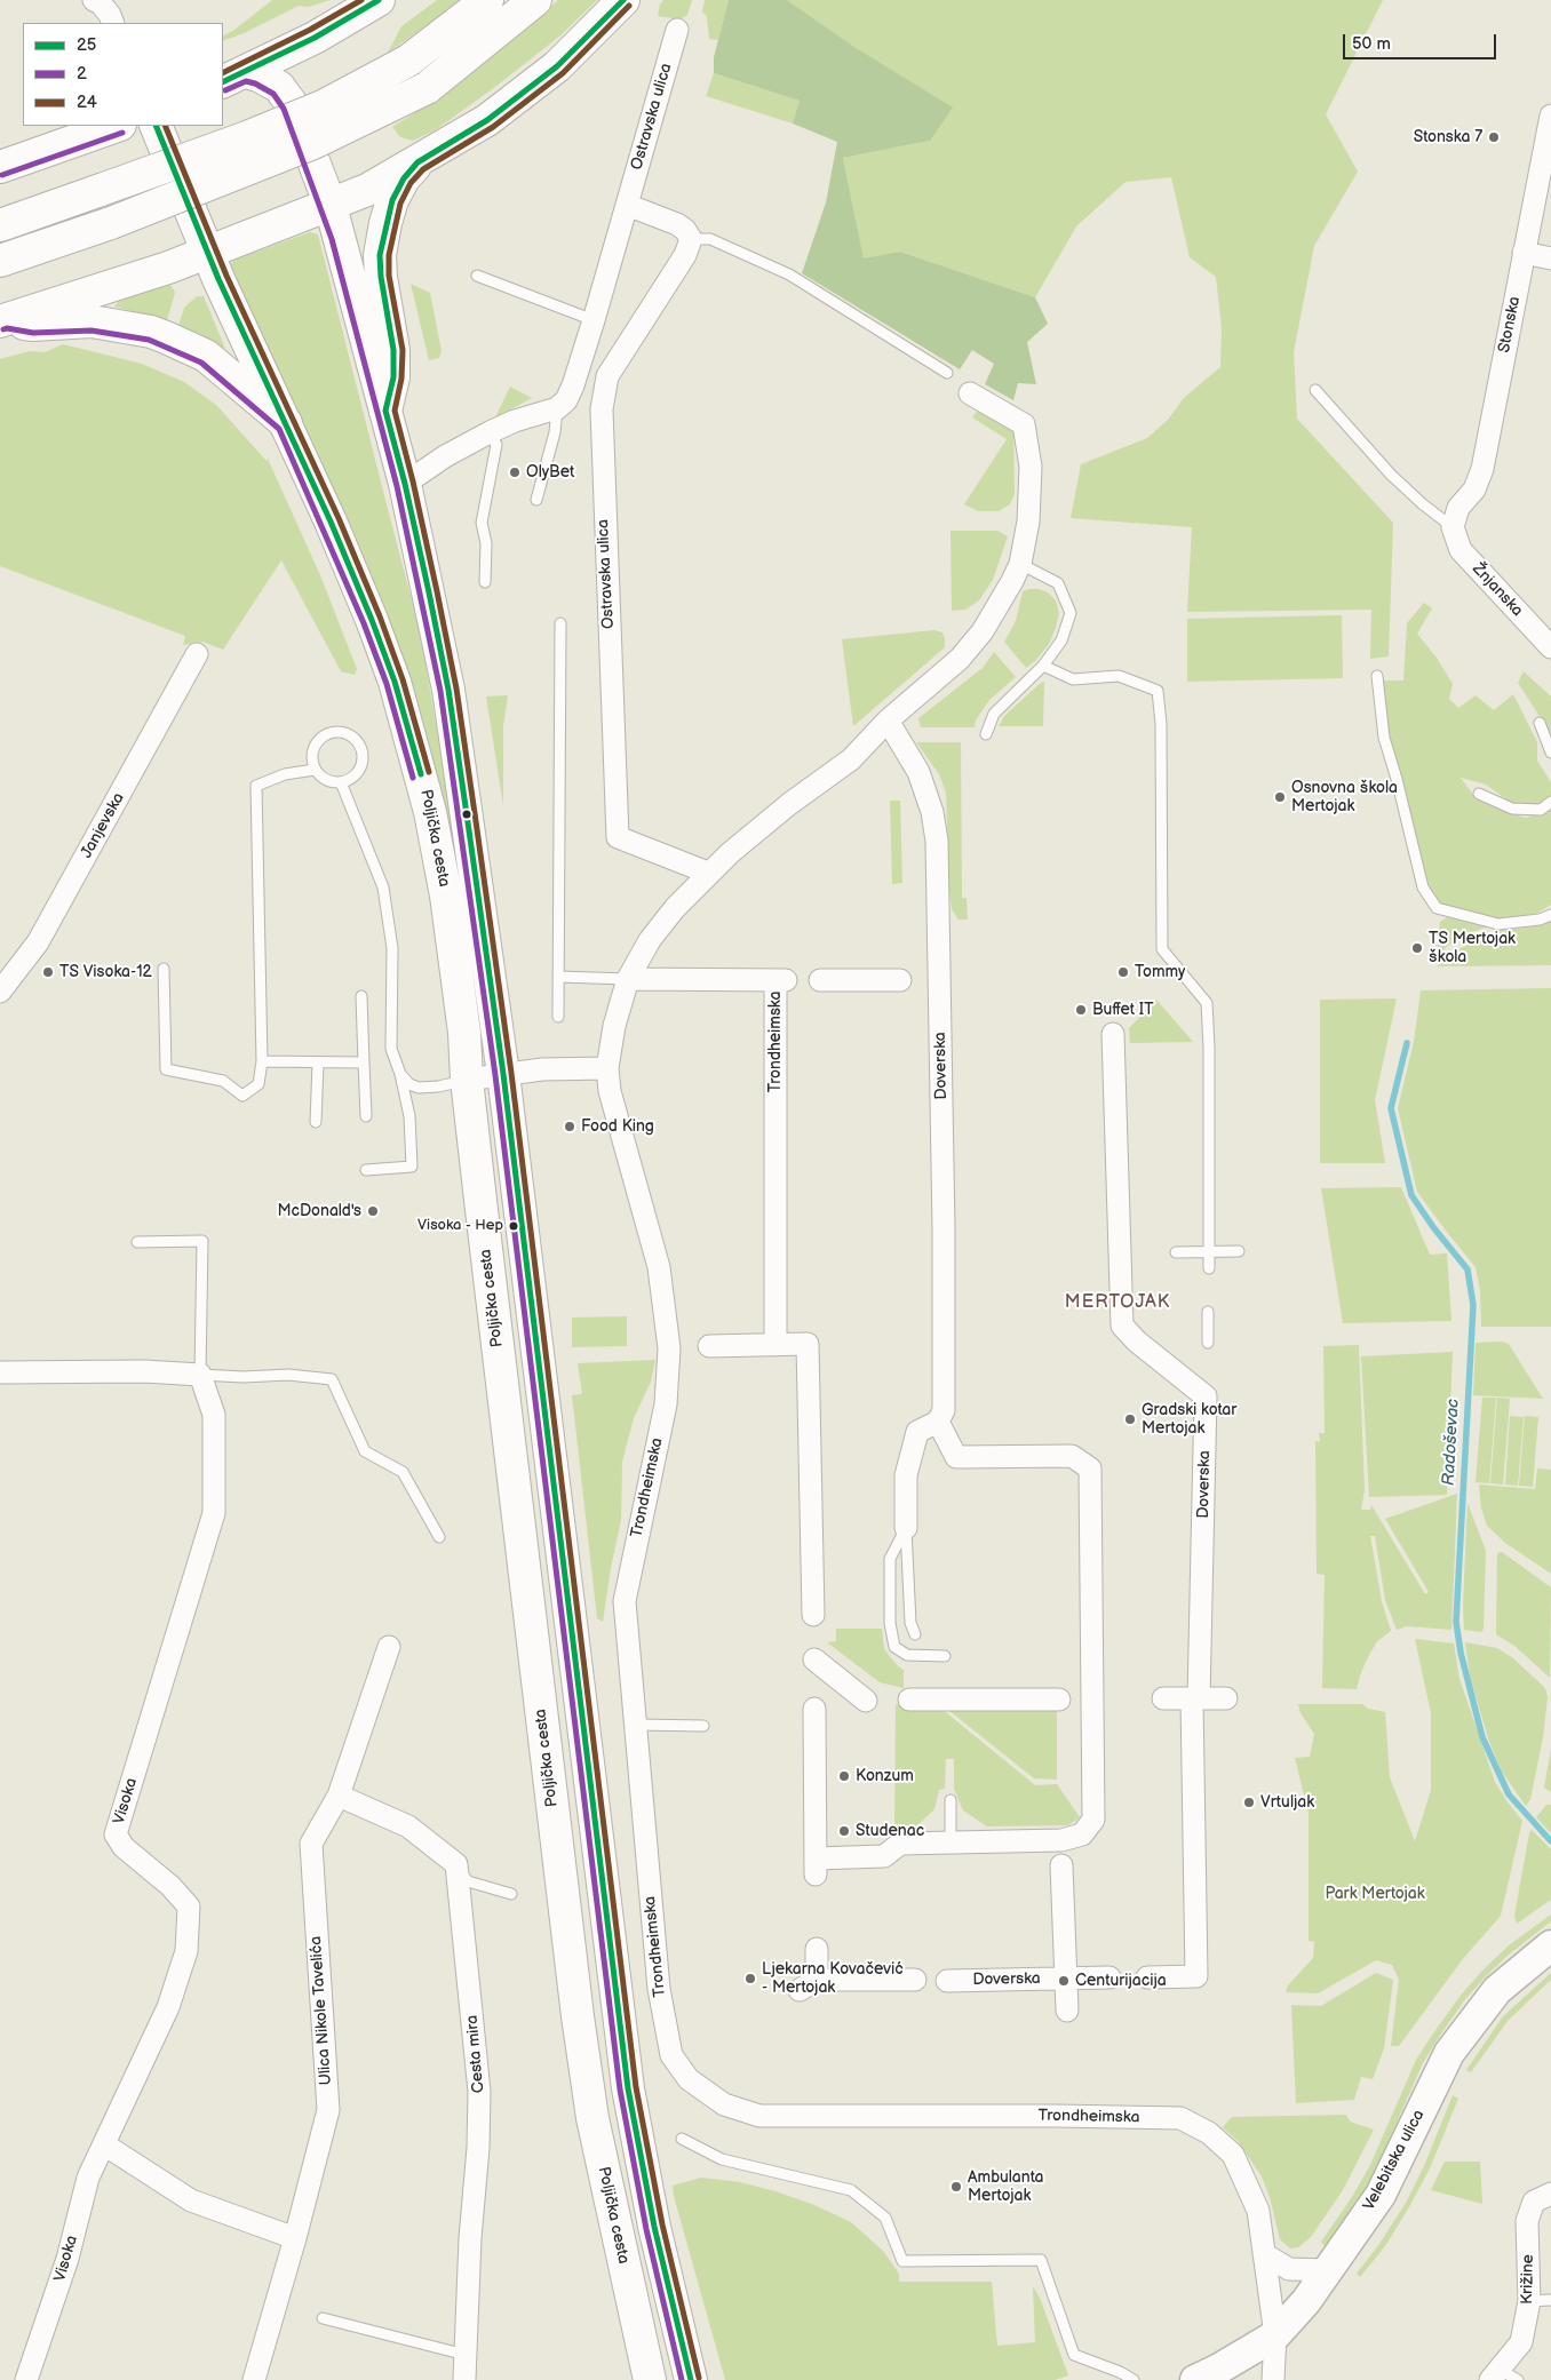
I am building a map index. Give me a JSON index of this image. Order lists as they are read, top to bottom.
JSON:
{
  "streets": {
    "main road": ["Poljička cesta"],
    "street": [
      "Ostravska ulica",
      "Stonska",
      "Žnjanska",
      "Janjevska",
      "Trondheimska",
      "Doverska",
      "Visoka",
      "Ulica Nikole Tavelića",
      "Cesta mira",
      "Velebitska ulica",
      "Križine"
    ]
  },
  "crossings": [
    ["Stonska", "Žnjanska"],
    ["Trondheimska", "Velebitska ulica"]
  ],
  "districts": ["MERTOJAK"],
  "water": ["Radoševac"],
  "parks": ["Park Mertojak"],
  "places": [
    "Stonska 7",
    "OlyBet",
    "Osnovna škola Mertojak",
    "TS Mertojak škola",
    "TS Visoka-12",
    "Tommy",
    "Buffet IT",
    "Food King",
    "McDonald's",
    "Visoka - Hep",
    "Gradski kotar Mertojak",
    "Konzum",
    "Vrtuljak",
    "Studenac",
    "Ljekarna Kovačević - Mertojak",
    "Centurijacija",
    "Ambulanta Mertojak"
  ],
  "lines": ["transit line 25", "transit line 24", "transit line 2"],
  "legend": ["25", "2", "24"],
  "scale_bar": "50 m"
}
